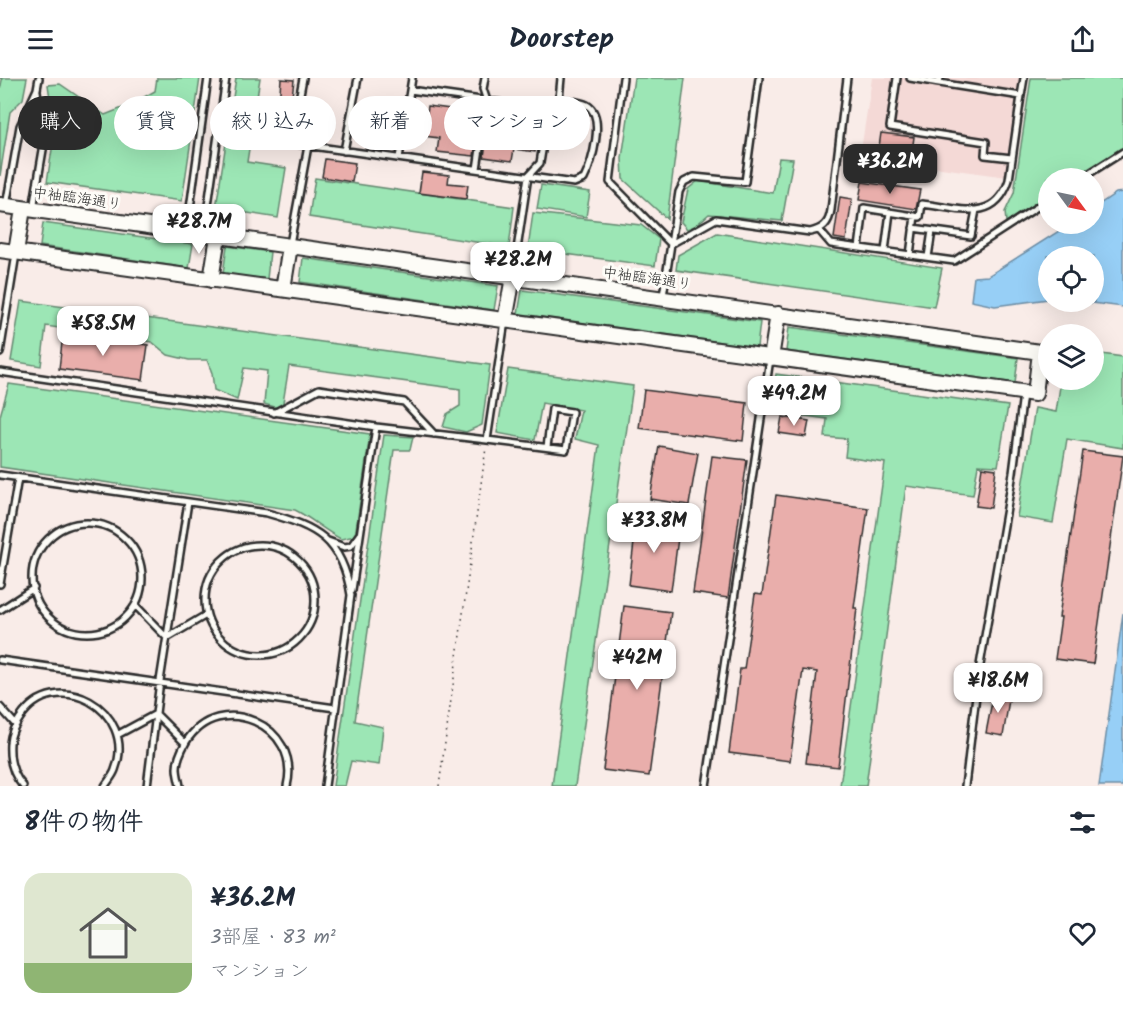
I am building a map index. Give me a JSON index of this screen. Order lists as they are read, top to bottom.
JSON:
{
  "streets": {
    "street": ["中袖臨海通り"]
  },
  "north": "bottom right",
  "page": {
    "header": "Doorstep",
    "chip": [
      "購入",
      "賃貸",
      "絞り込み",
      "新着",
      "マンション"
    ],
    "price": [
      "¥36.2M",
      "¥28.7M",
      "¥28.2M",
      "¥58.5M",
      "¥49.2M",
      "¥33.8M",
      "¥42M",
      "¥18.6M"
    ],
    "heading": "8件の物件",
    "list": [
      {
        "name": "¥36.2M",
        "note": "3部屋 · 83 m² · マンション"
      }
    ]
  }
}
